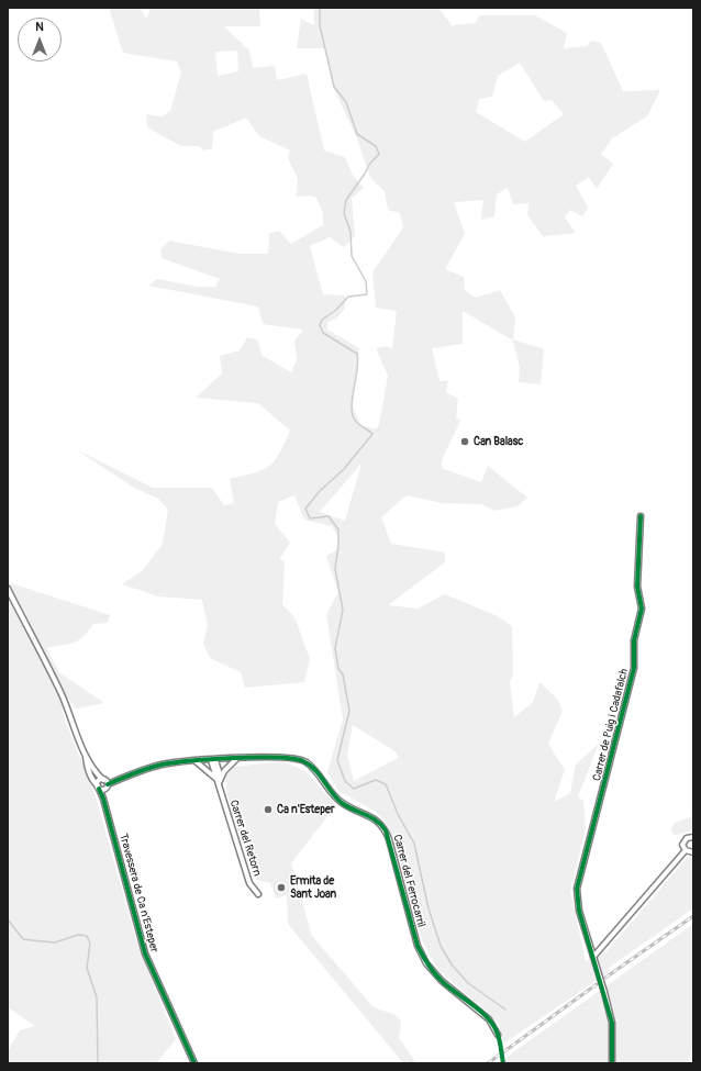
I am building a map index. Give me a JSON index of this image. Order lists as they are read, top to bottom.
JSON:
{
  "streets": {
    "street": [
      "Carrer de Puig i Cadafalch",
      "Carrer del Retorn",
      "Carrer del Ferrocarril",
      "Travessera de Ca n'Esteper"
    ]
  },
  "crossings": [
    ["Carrer del Retorn", "Carrer del Ferrocarril"],
    ["Carrer del Ferrocarril", "Travessera de Ca n'Esteper"]
  ],
  "places": ["Can Balasc", "Ca n'Esteper", "Ermita de Sant Joan"],
  "north": "top"
}
